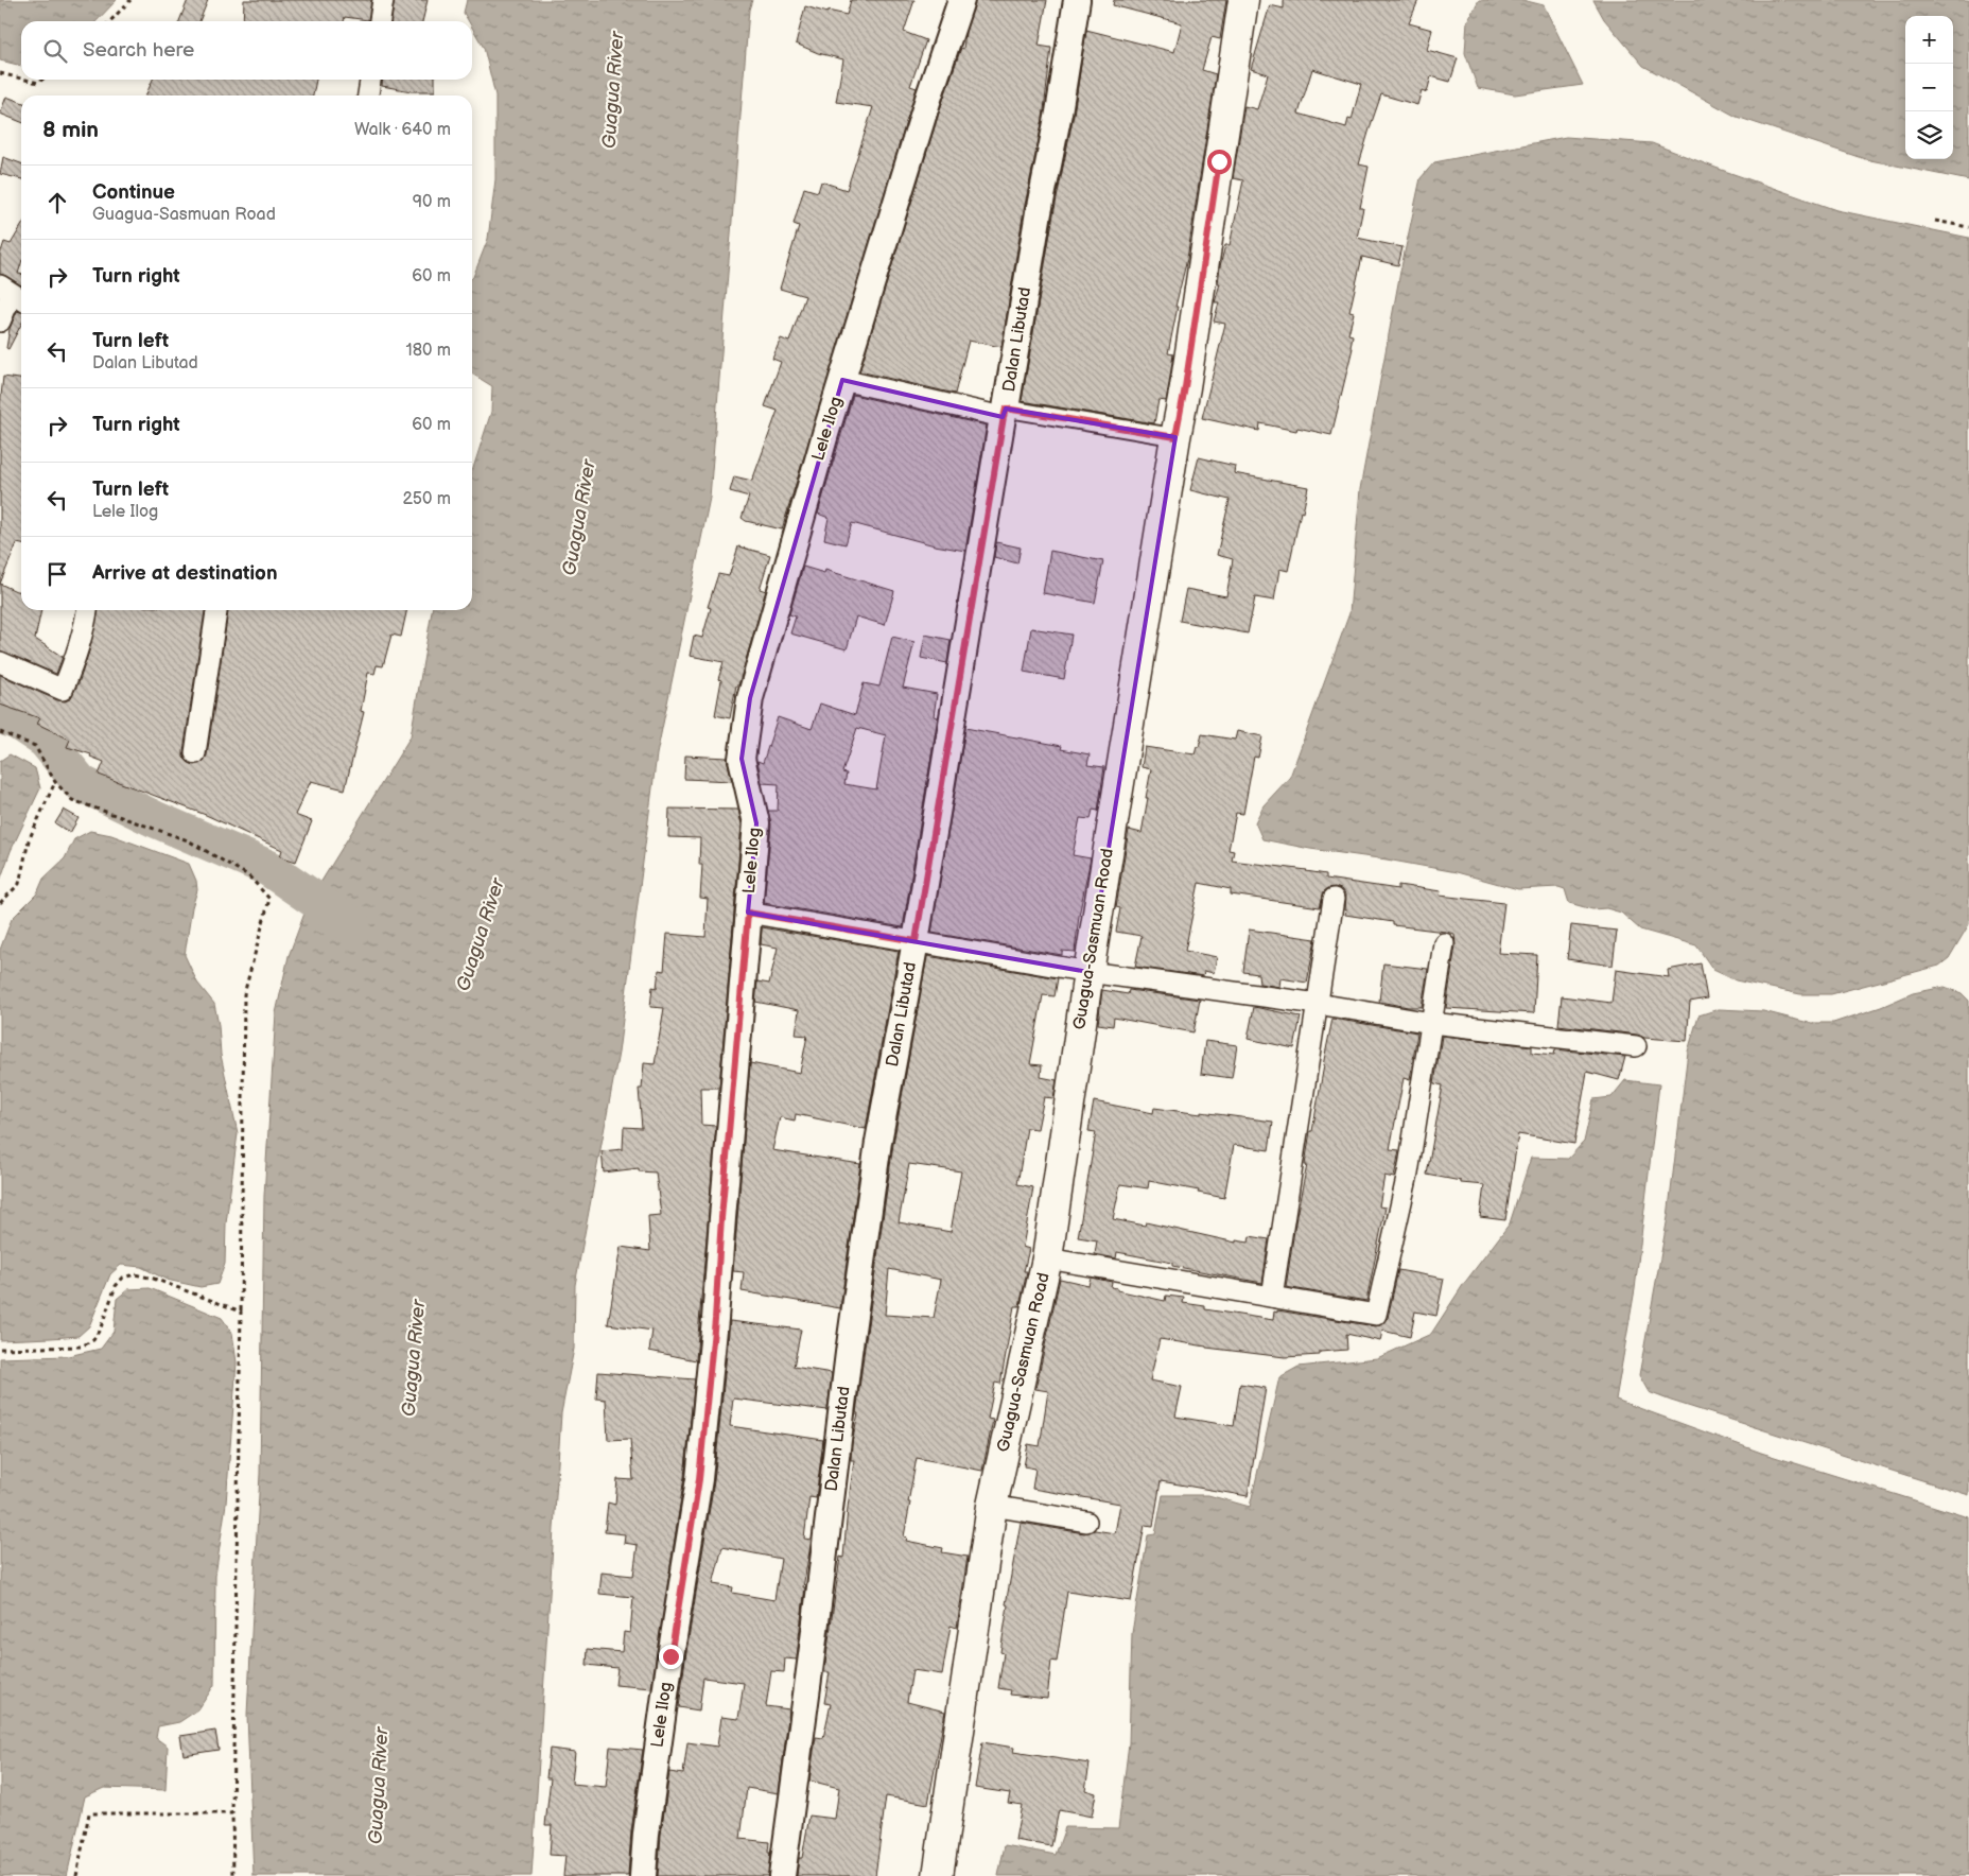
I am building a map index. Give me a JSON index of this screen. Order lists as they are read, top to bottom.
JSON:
{
  "streets": {
    "main road": ["Guagua-Sasmuan Road"],
    "street": ["Dalan Libutad", "Lele Ilog"]
  },
  "water": ["Guagua River"],
  "page": {
    "map_buttons": ["+", "−"],
    "search": "Search here",
    "heading": ["8 min", "Walk · 640 m"],
    "list": [
      ["Continue", "Guagua-Sasmuan Road", "90 m"],
      ["Turn right", "60 m"],
      ["Turn left", "Dalan Libutad", "180 m"],
      ["Turn right", "60 m"],
      ["Turn left", "Lele Ilog", "250 m"],
      "Arrive at destination"
    ]
  }
}
